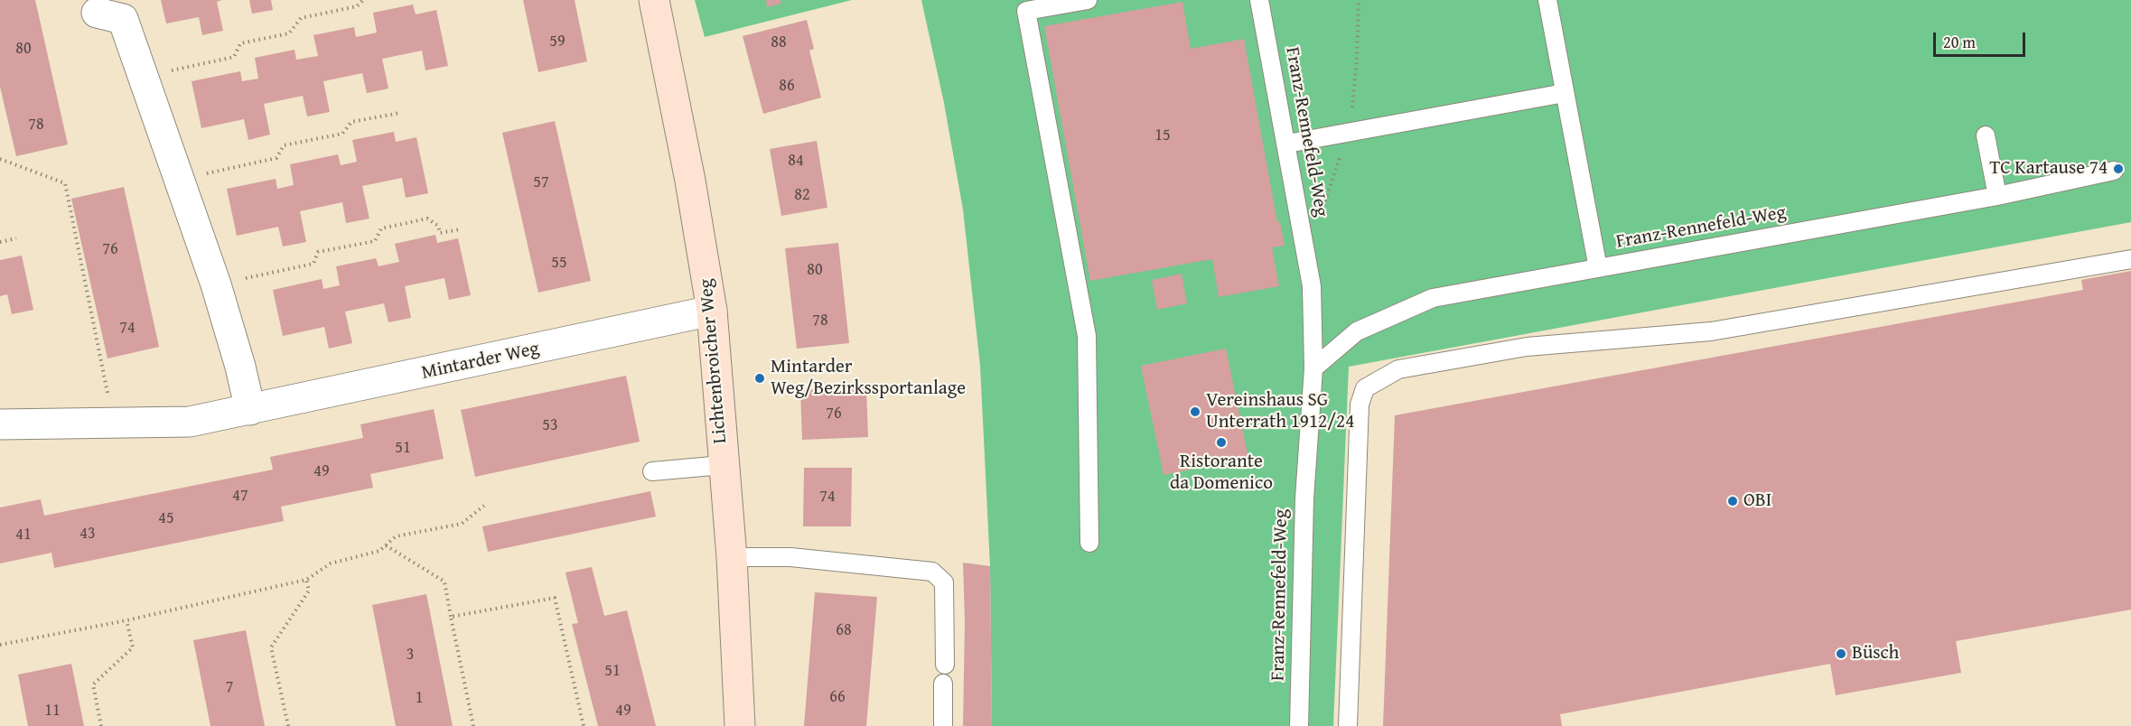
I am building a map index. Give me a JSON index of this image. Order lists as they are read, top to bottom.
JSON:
{
  "streets": {
    "street": ["Mintarder Weg", "Lichtenbroicher Weg"],
    "lane": ["Franz-Rennefeld-Weg"]
  },
  "crossings": [
    ["Mintarder Weg", "Lichtenbroicher Weg"]
  ],
  "places": [
    "TC Kartause 74",
    "Mintarder Weg/Bezirkssportanlage",
    "Vereinshaus SG Unterrath 1912/24",
    "Ristorante da Domenico",
    "OBI",
    "Büsch"
  ],
  "house_numbers": [
    "59",
    "88",
    "80",
    "86",
    "78",
    "15",
    "84",
    "57",
    "82",
    "76",
    "55",
    "80",
    "78",
    "74",
    "76",
    "53",
    "51",
    "49",
    "47",
    "74",
    "45",
    "43",
    "41",
    "68",
    "3",
    "51",
    "7",
    "66",
    "1",
    "11",
    "49"
  ],
  "scale_bar": "20 m"
}
